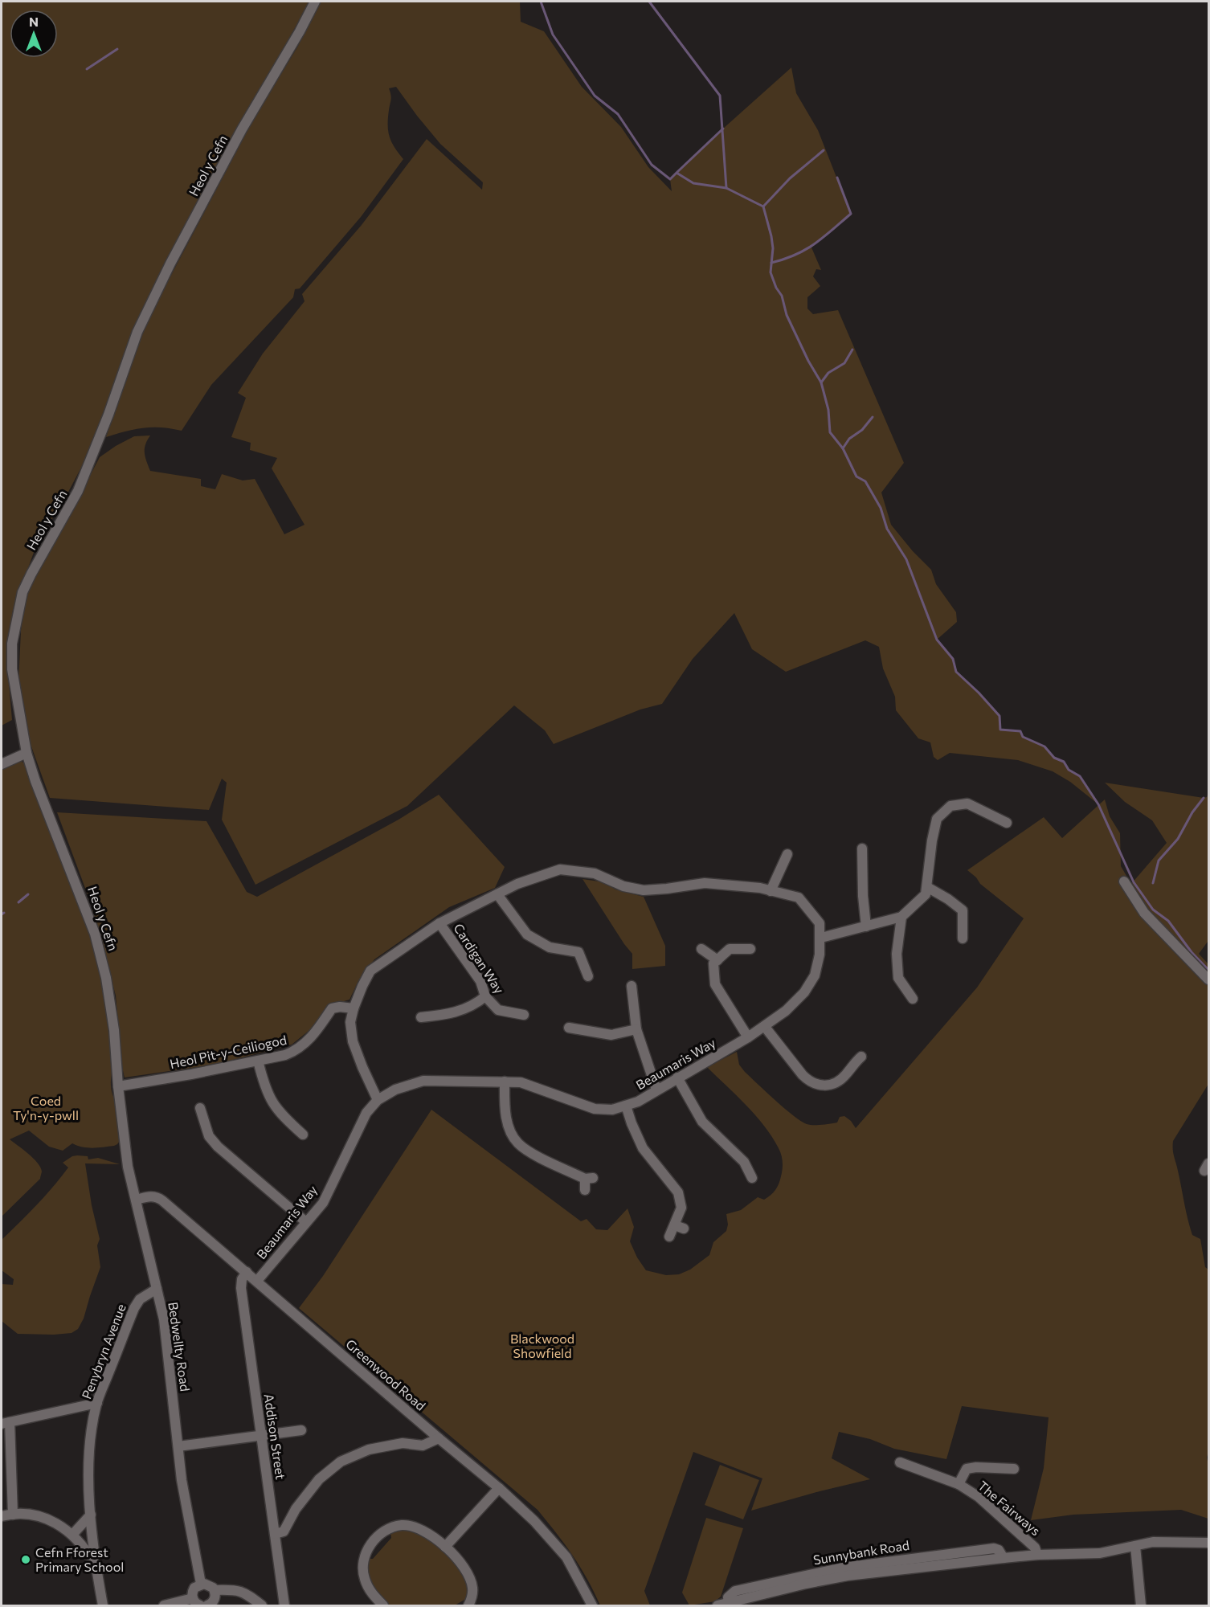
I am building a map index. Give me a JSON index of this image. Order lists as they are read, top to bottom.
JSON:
{
  "streets": {
    "street": [
      "Heol y Cefn",
      "Cardigan Way",
      "Heol Pit-y-Ceiliogod",
      "Beaumaris Way",
      "Bedwellty Road",
      "Penybryn Avenue",
      "Greenwood Road",
      "Addison Street",
      "The Fairways",
      "Sunnybank Road"
    ]
  },
  "crossings": [
    ["Heol y Cefn", "Heol Pit-y-Ceiliogod"],
    ["Heol y Cefn", "Bedwellty Road"],
    ["Heol Pit-y-Ceiliogod", "Bedwellty Road"],
    ["Beaumaris Way", "Greenwood Road"],
    ["Bedwellty Road", "Penybryn Avenue"],
    ["Bedwellty Road", "Greenwood Road"],
    ["Greenwood Road", "Addison Street"],
    ["The Fairways", "Sunnybank Road"]
  ],
  "parks": ["Coed Ty'n-y-pwll", "Blackwood Showfield"],
  "places": ["Cefn Fforest Primary School"],
  "north": "top"
}
